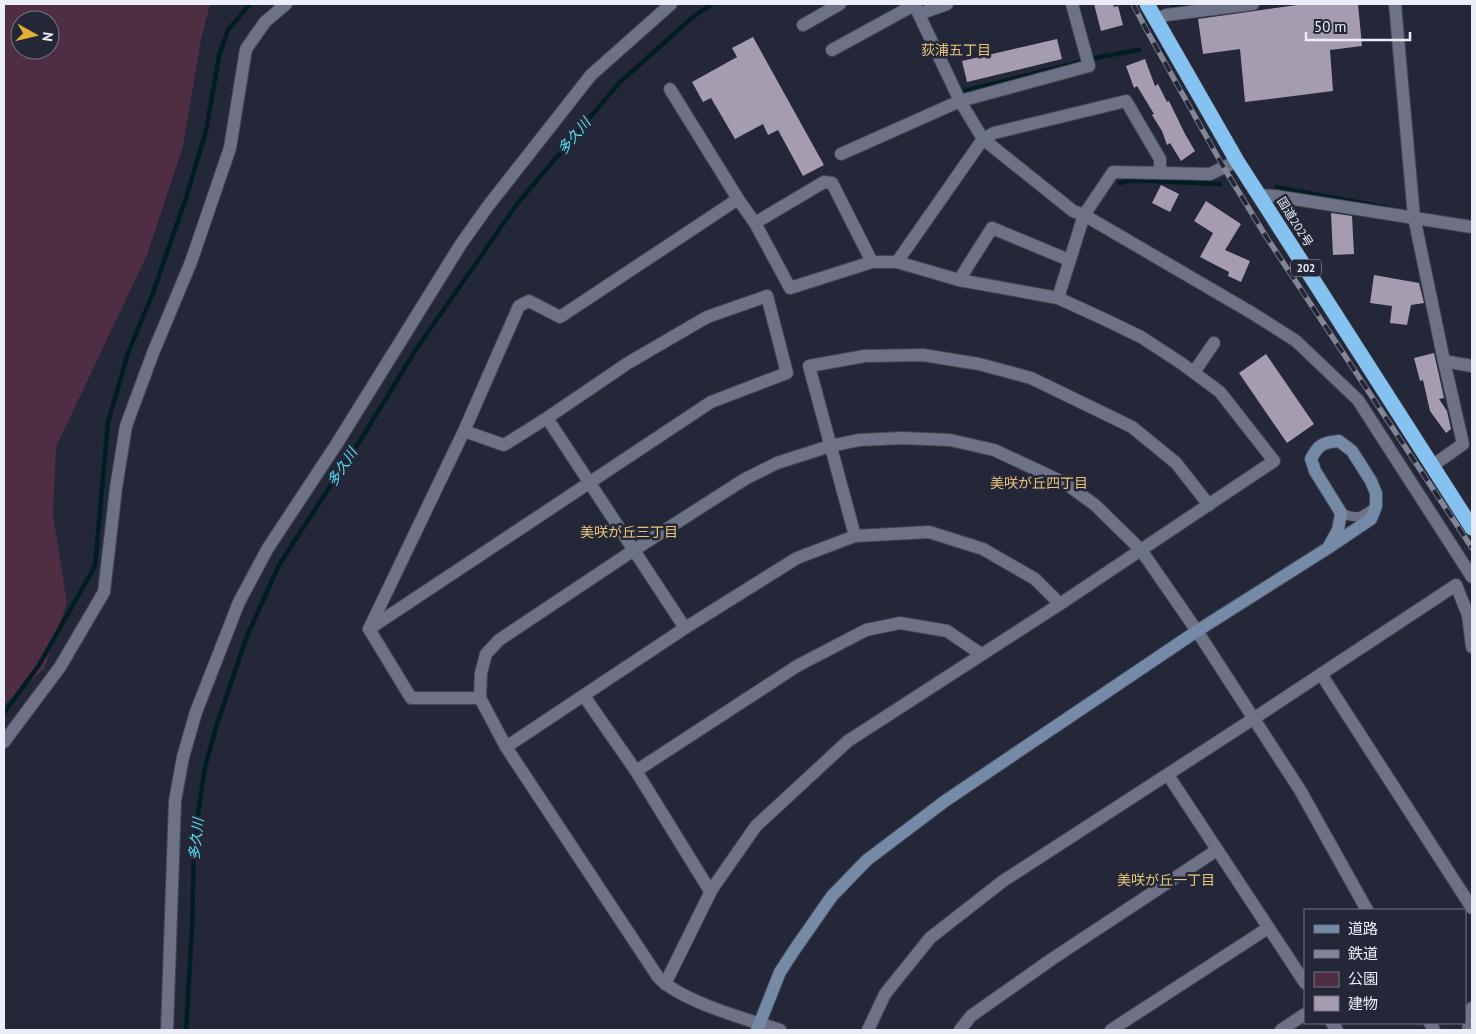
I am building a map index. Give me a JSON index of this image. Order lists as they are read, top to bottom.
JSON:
{
  "streets": {
    "highway": ["国道202号", "202"]
  },
  "districts": [
    "荻浦五丁目",
    "美咲が丘四丁目",
    "美咲が丘三丁目",
    "美咲が丘一丁目"
  ],
  "water": ["多久川"],
  "legend": [
    "道路",
    "鉄道",
    "公園",
    "建物"
  ],
  "scale_bar": "50 m",
  "north": "right"
}
